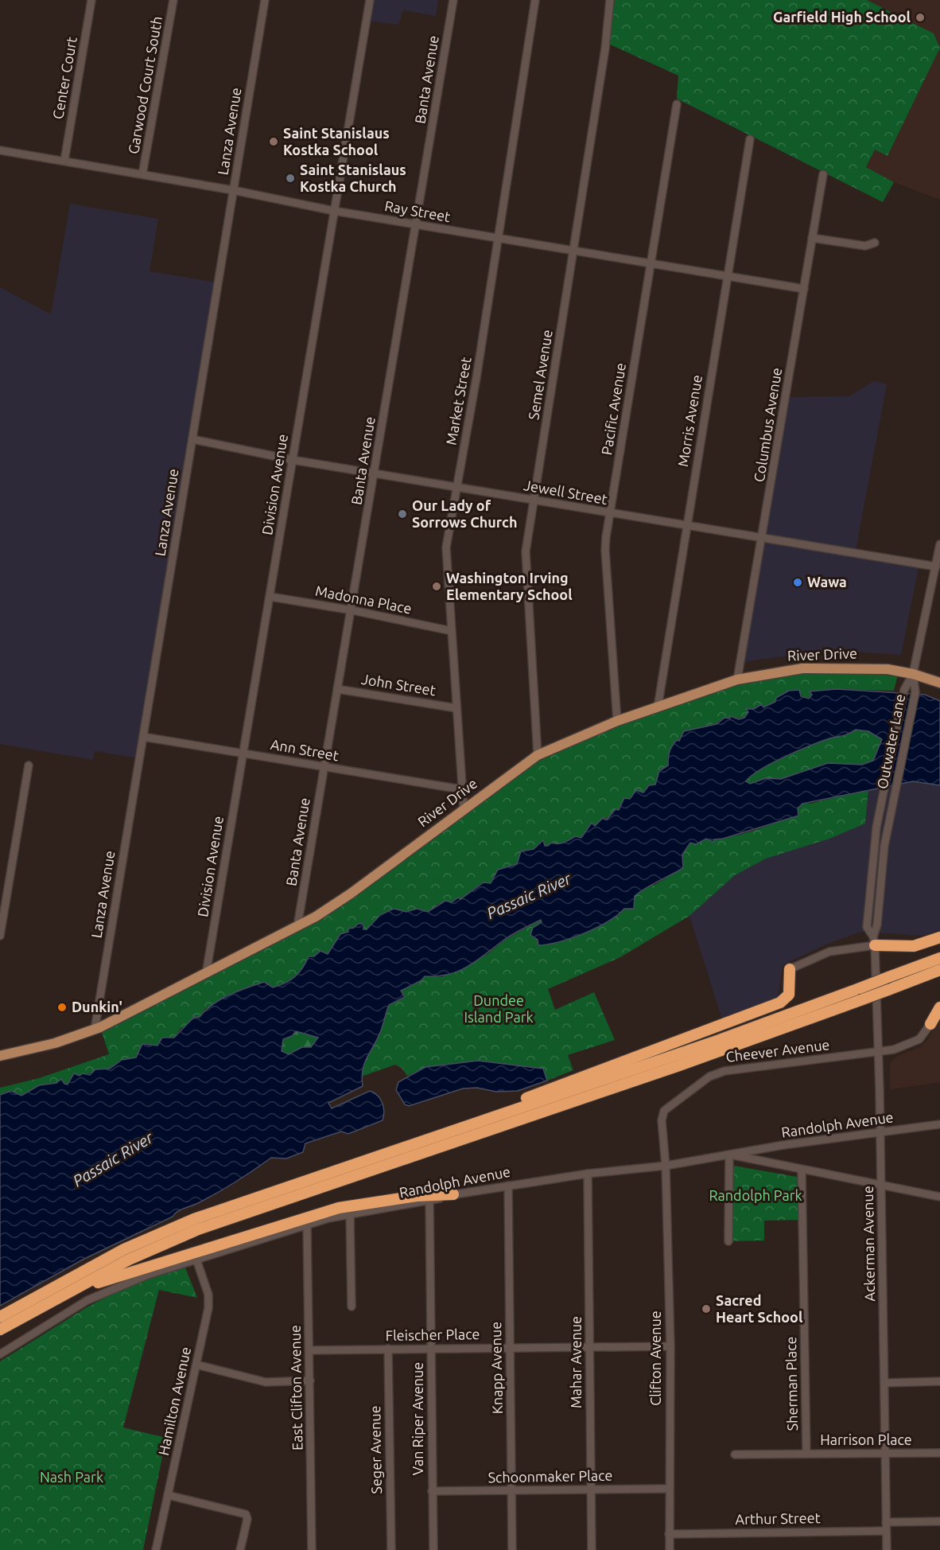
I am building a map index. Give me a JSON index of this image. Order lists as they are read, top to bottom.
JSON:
{
  "streets": {
    "main road": ["River Drive"],
    "street": [
      "Center Court",
      "Banta Avenue",
      "Garwood Court South",
      "Lanza Avenue",
      "Ray Street",
      "Semel Avenue",
      "Market Street",
      "Pacific Avenue",
      "Morris Avenue",
      "Columbus Avenue",
      "Division Avenue",
      "Jewell Street",
      "Madonna Place",
      "John Street",
      "Outwater Lane",
      "Ann Street",
      "Cheever Avenue",
      "Randolph Avenue",
      "Ackerman Avenue",
      "Fleischer Place",
      "Clifton Avenue",
      "Mahar Avenue",
      "Knapp Avenue",
      "Sherman Place",
      "East Clifton Avenue",
      "Hamilton Avenue",
      "Van Riper Avenue",
      "Harrison Place",
      "Seger Avenue",
      "Schoonmaker Place",
      "Arthur Street"
    ]
  },
  "crossings": [
    ["Center Court", "Ray Street"],
    ["Banta Avenue", "Ray Street"],
    ["Banta Avenue", "Jewell Street"],
    ["Banta Avenue", "Madonna Place"],
    ["Banta Avenue", "River Drive"],
    ["Banta Avenue", "John Street"],
    ["Banta Avenue", "Ann Street"],
    ["Garwood Court South", "Ray Street"],
    ["Lanza Avenue", "Ray Street"],
    ["Lanza Avenue", "Jewell Street"],
    ["Lanza Avenue", "River Drive"],
    ["Lanza Avenue", "Ann Street"],
    ["Ray Street", "Semel Avenue"],
    ["Ray Street", "Market Street"],
    ["Ray Street", "Pacific Avenue"],
    ["Ray Street", "Morris Avenue"],
    ["Ray Street", "Columbus Avenue"],
    ["Ray Street", "Division Avenue"],
    ["Semel Avenue", "Jewell Street"],
    ["Semel Avenue", "River Drive"],
    ["Market Street", "Jewell Street"],
    ["Market Street", "Madonna Place"],
    ["Market Street", "River Drive"],
    ["Market Street", "John Street"],
    ["Market Street", "Ann Street"],
    ["Pacific Avenue", "Jewell Street"],
    ["Pacific Avenue", "River Drive"],
    ["Morris Avenue", "Jewell Street"],
    ["Morris Avenue", "River Drive"],
    ["Columbus Avenue", "Jewell Street"],
    ["Columbus Avenue", "River Drive"],
    ["Division Avenue", "Jewell Street"],
    ["Division Avenue", "Madonna Place"],
    ["Division Avenue", "River Drive"],
    ["Division Avenue", "Ann Street"],
    ["Jewell Street", "Outwater Lane"],
    ["River Drive", "Outwater Lane"],
    ["Outwater Lane", "Ackerman Avenue"],
    ["Cheever Avenue", "Randolph Avenue"],
    ["Cheever Avenue", "Ackerman Avenue"],
    ["Cheever Avenue", "Clifton Avenue"],
    ["Randolph Avenue", "Ackerman Avenue"],
    ["Randolph Avenue", "Clifton Avenue"],
    ["Randolph Avenue", "Mahar Avenue"],
    ["Randolph Avenue", "Knapp Avenue"],
    ["Randolph Avenue", "East Clifton Avenue"],
    ["Randolph Avenue", "Hamilton Avenue"],
    ["Randolph Avenue", "Van Riper Avenue"],
    ["Ackerman Avenue", "Harrison Place"],
    ["Ackerman Avenue", "Arthur Street"],
    ["Fleischer Place", "Clifton Avenue"],
    ["Fleischer Place", "Mahar Avenue"],
    ["Fleischer Place", "Knapp Avenue"],
    ["Fleischer Place", "East Clifton Avenue"],
    ["Fleischer Place", "Van Riper Avenue"],
    ["Fleischer Place", "Seger Avenue"],
    ["Clifton Avenue", "Schoonmaker Place"],
    ["Clifton Avenue", "Arthur Street"],
    ["Mahar Avenue", "Schoonmaker Place"],
    ["Knapp Avenue", "Schoonmaker Place"],
    ["Sherman Place", "Harrison Place"],
    ["Van Riper Avenue", "Schoonmaker Place"]
  ],
  "water": ["Passaic River"],
  "parks": ["Dundee Island Park", "Randolph Park", "Nash Park"],
  "places": [
    "Garfield High School",
    "Saint Stanislaus Kostka School",
    "Saint Stanislaus Kostka Church",
    "Our Lady of Sorrows Church",
    "Wawa",
    "Washington Irving Elementary School",
    "Dunkin'",
    "Sacred Heart School"
  ]
}
